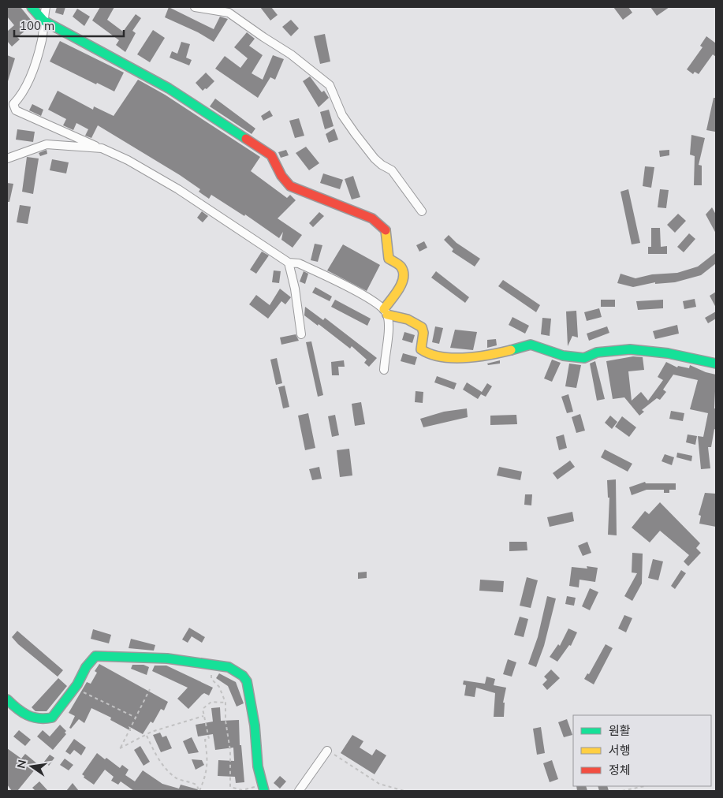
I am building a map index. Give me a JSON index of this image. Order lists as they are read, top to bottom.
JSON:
{
  "legend": ["원활", "서행", "정체"],
  "scale_bar": "100 m",
  "north": "left"
}
